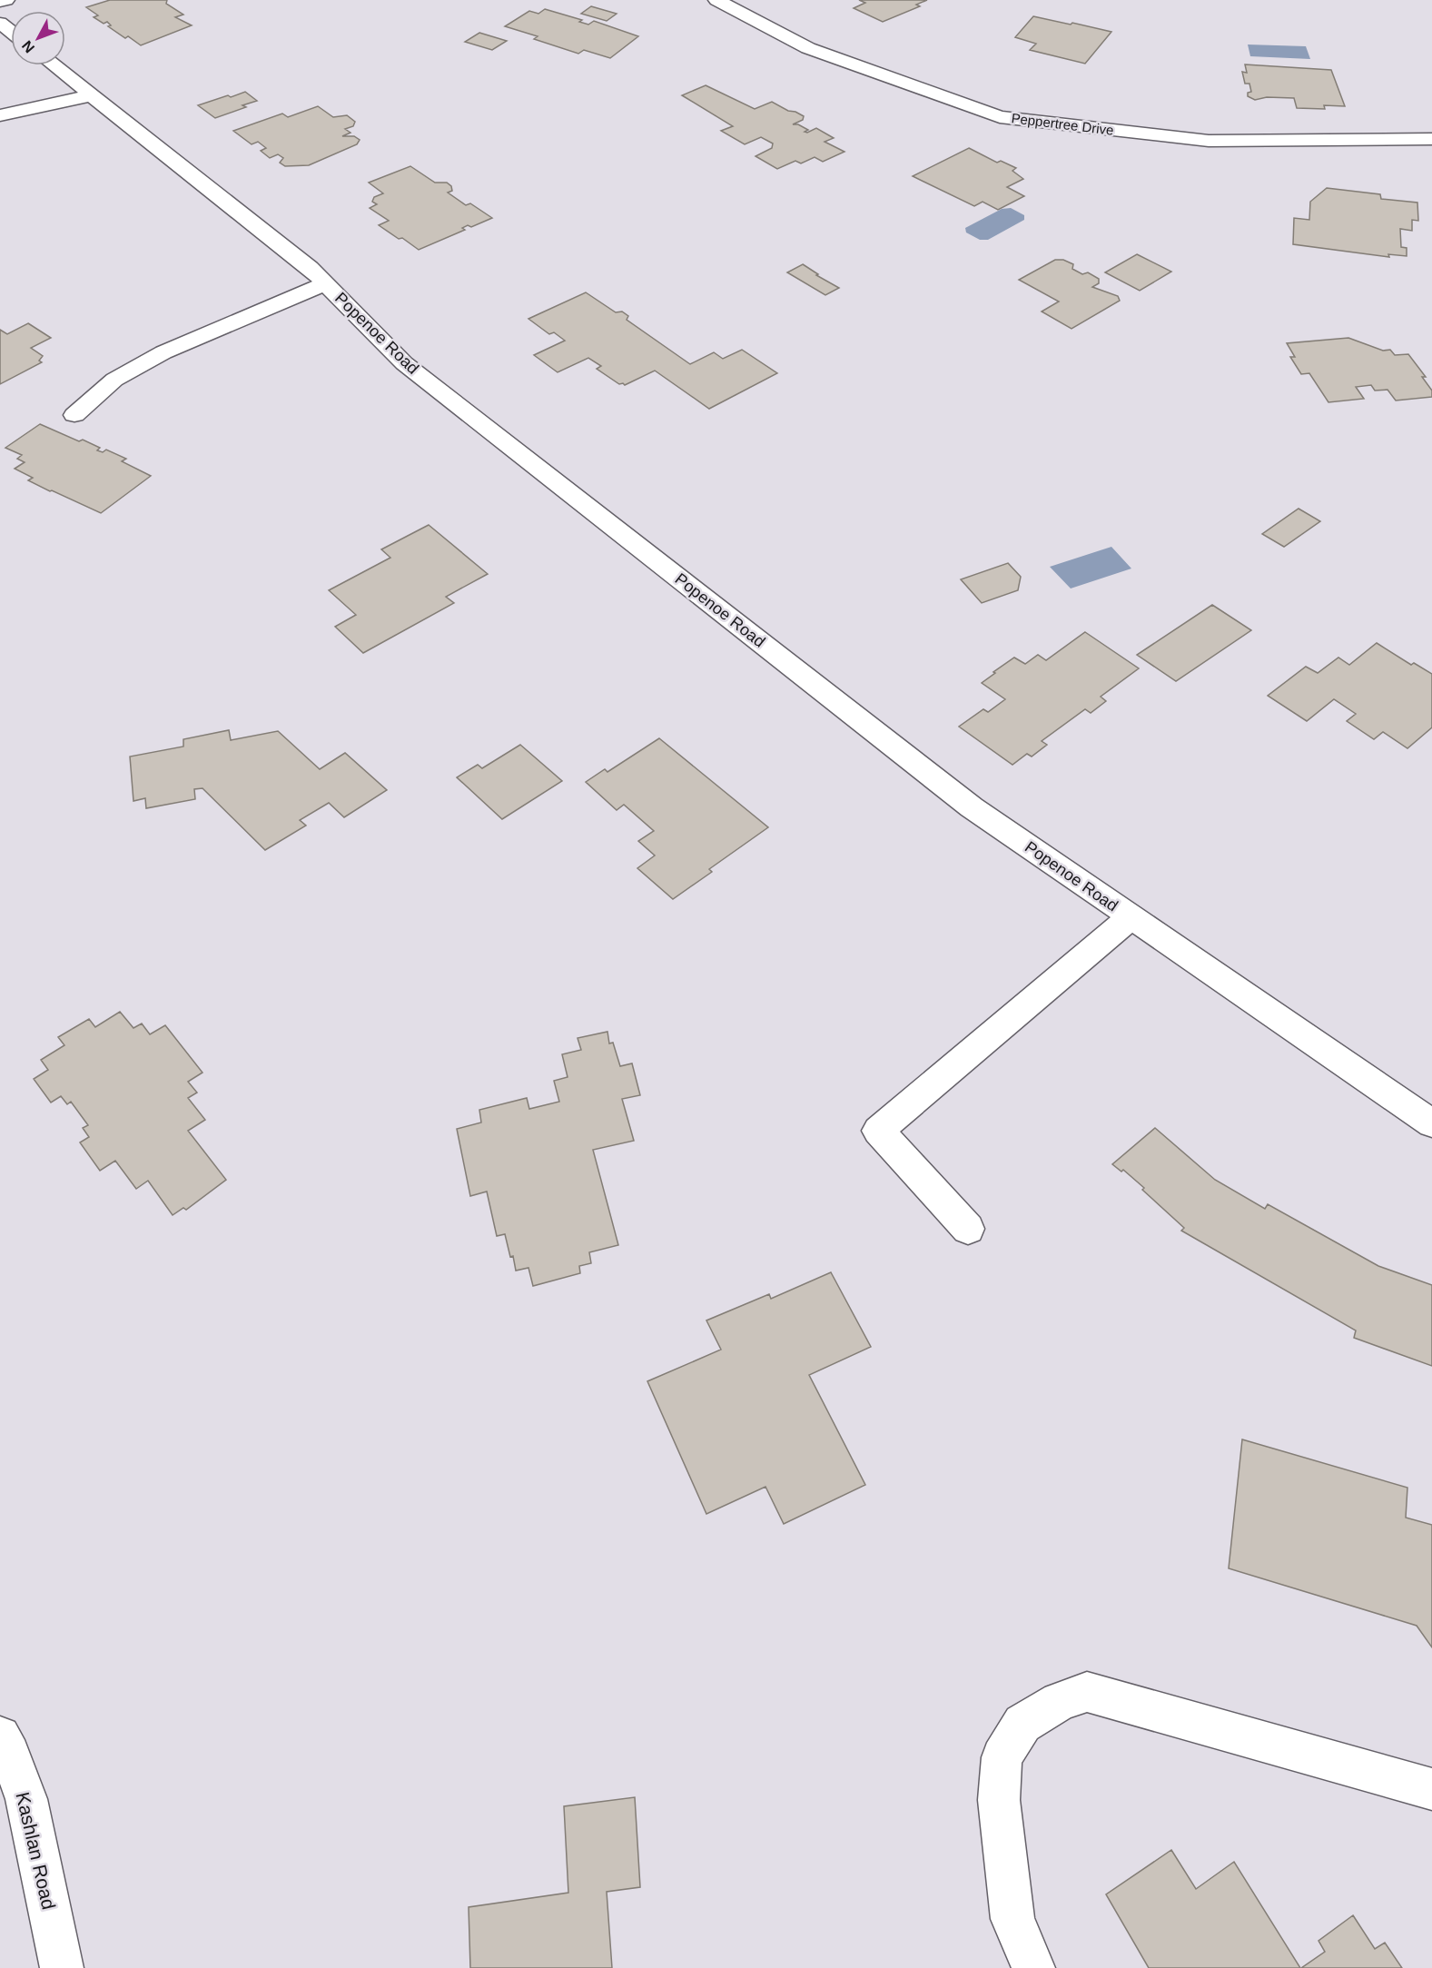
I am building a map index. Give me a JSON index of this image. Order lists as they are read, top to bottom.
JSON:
{
  "streets": {
    "street": ["Peppertree Drive", "Popenoe Road", "Kashlan Road"]
  },
  "north": "bottom left"
}
